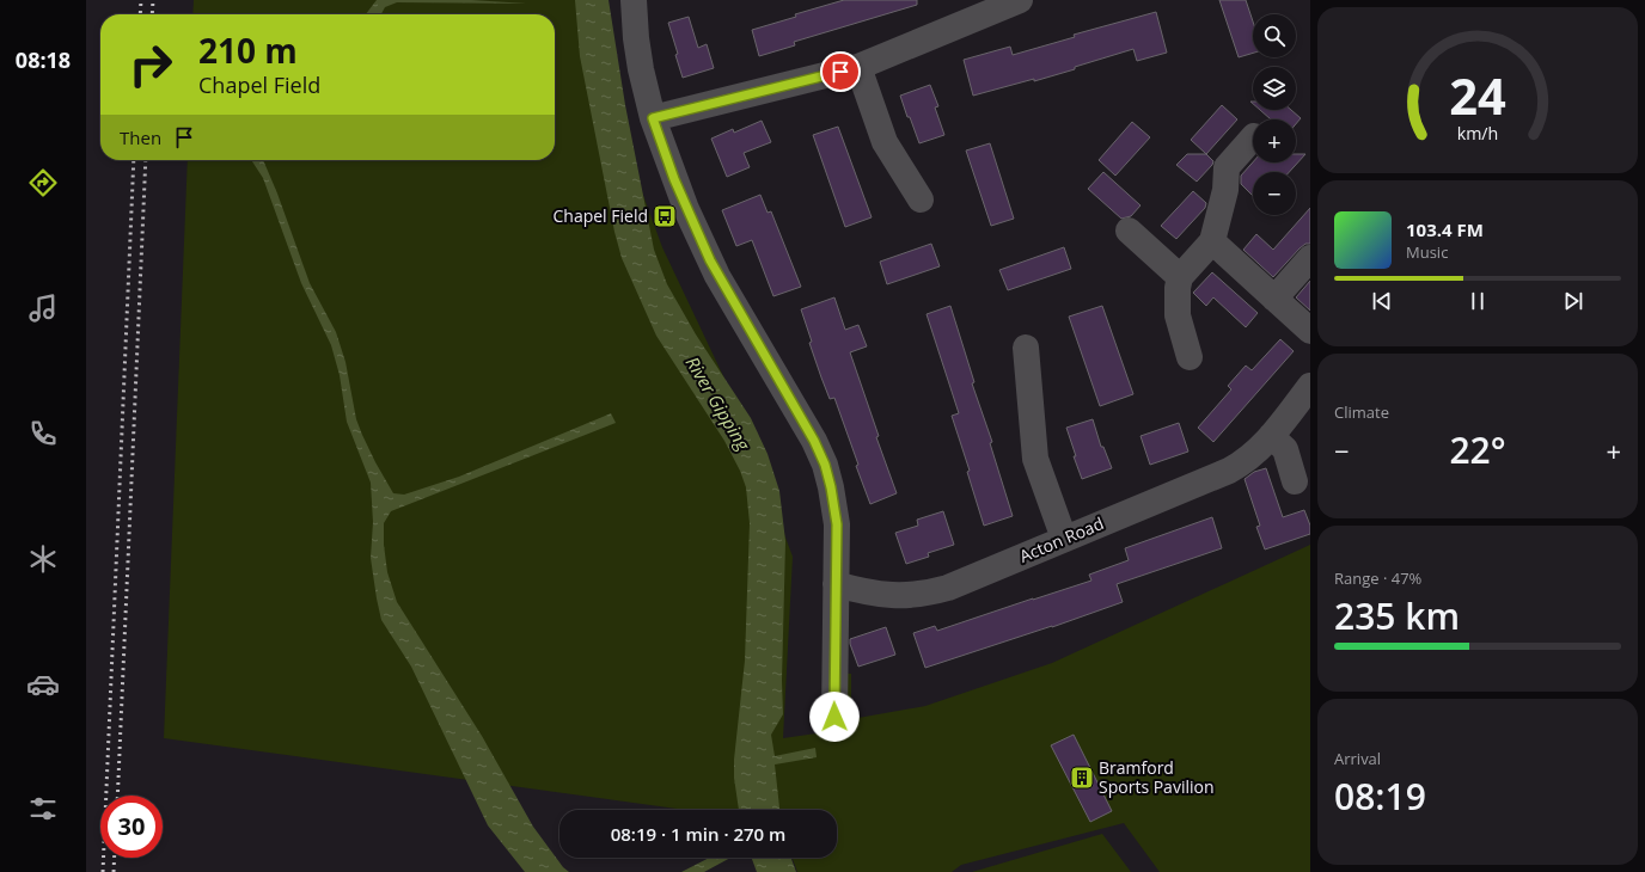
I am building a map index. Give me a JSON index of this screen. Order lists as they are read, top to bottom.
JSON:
{
  "streets": {
    "street": ["Acton Road"]
  },
  "water": ["River Gipping"],
  "places": {
    "bus stop": ["Chapel Field"],
    "building": ["Bramford Sports Pavilion"]
  },
  "page": {
    "tabs": "08:18",
    "map_buttons": ["+", "−"],
    "turn": ["210 m", "Chapel Field"],
    "then": "Then",
    "song": ["103.4 FM", "Music"],
    "tile": [
      "Climate",
      ["Range · 47%", "235 km"],
      ["Arrival", "08:19"]
    ],
    "heat": ["−", "22°", "+"],
    "limit": "30",
    "trip": "08:19 · 1 min · 270 m",
    "gauge": ["24", "km/h"]
  }
}
